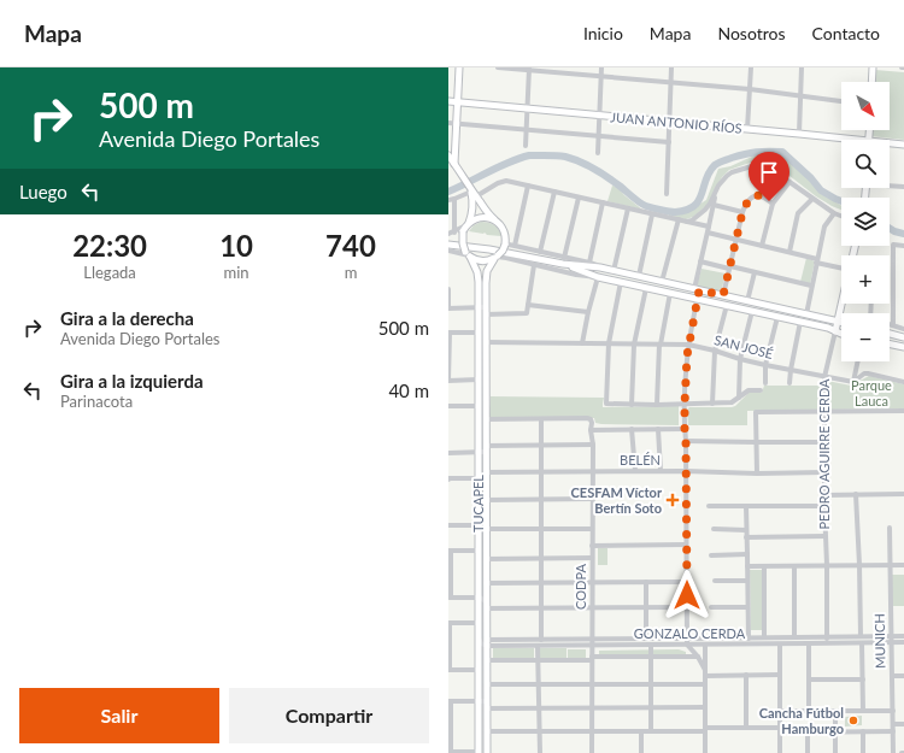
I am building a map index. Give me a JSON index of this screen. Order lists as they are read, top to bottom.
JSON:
{
  "streets": {
    "main road": ["JUAN ANTONIO RÍOS", "PEDRO AGUIRRE CERDA", "TUCAPEL"],
    "street": [
      "SAN JOSÉ",
      "BELÉN",
      "CODPA",
      "GONZALO CERDA",
      "MUNICH"
    ]
  },
  "crossings": [
    ["SAN JOSÉ", "PEDRO AGUIRRE CERDA"],
    ["SAN JOSÉ", "TUCAPEL"],
    ["PEDRO AGUIRRE CERDA", "BELÉN"],
    ["PEDRO AGUIRRE CERDA", "GONZALO CERDA"],
    ["BELÉN", "TUCAPEL"],
    ["BELÉN", "CODPA"],
    ["TUCAPEL", "GONZALO CERDA"],
    ["CODPA", "GONZALO CERDA"],
    ["GONZALO CERDA", "MUNICH"]
  ],
  "parks": ["Parque Lauca"],
  "places": {
    "health": ["CESFAM Víctor Bertín Soto"],
    "other": ["Cancha Fútbol Hamburgo"]
  },
  "north": "bottom right",
  "page": {
    "header": "Mapa",
    "nav": [
      "Inicio",
      "Mapa",
      "Nosotros",
      "Contacto"
    ],
    "turn": ["500 m", "Avenida Diego Portales"],
    "map_buttons": ["+", "−"],
    "then": "Luego",
    "eta": [
      "22:30",
      "Llegada",
      "10",
      "min",
      "740",
      "m"
    ],
    "list": [
      {
        "name": "Gira a la derecha",
        "note": "Avenida Diego Portales",
        "value": "500 m"
      },
      {
        "name": "Gira a la izquierda",
        "note": "Parinacota",
        "value": "40 m"
      }
    ],
    "buttons": ["Salir", "Compartir"]
  }
}
